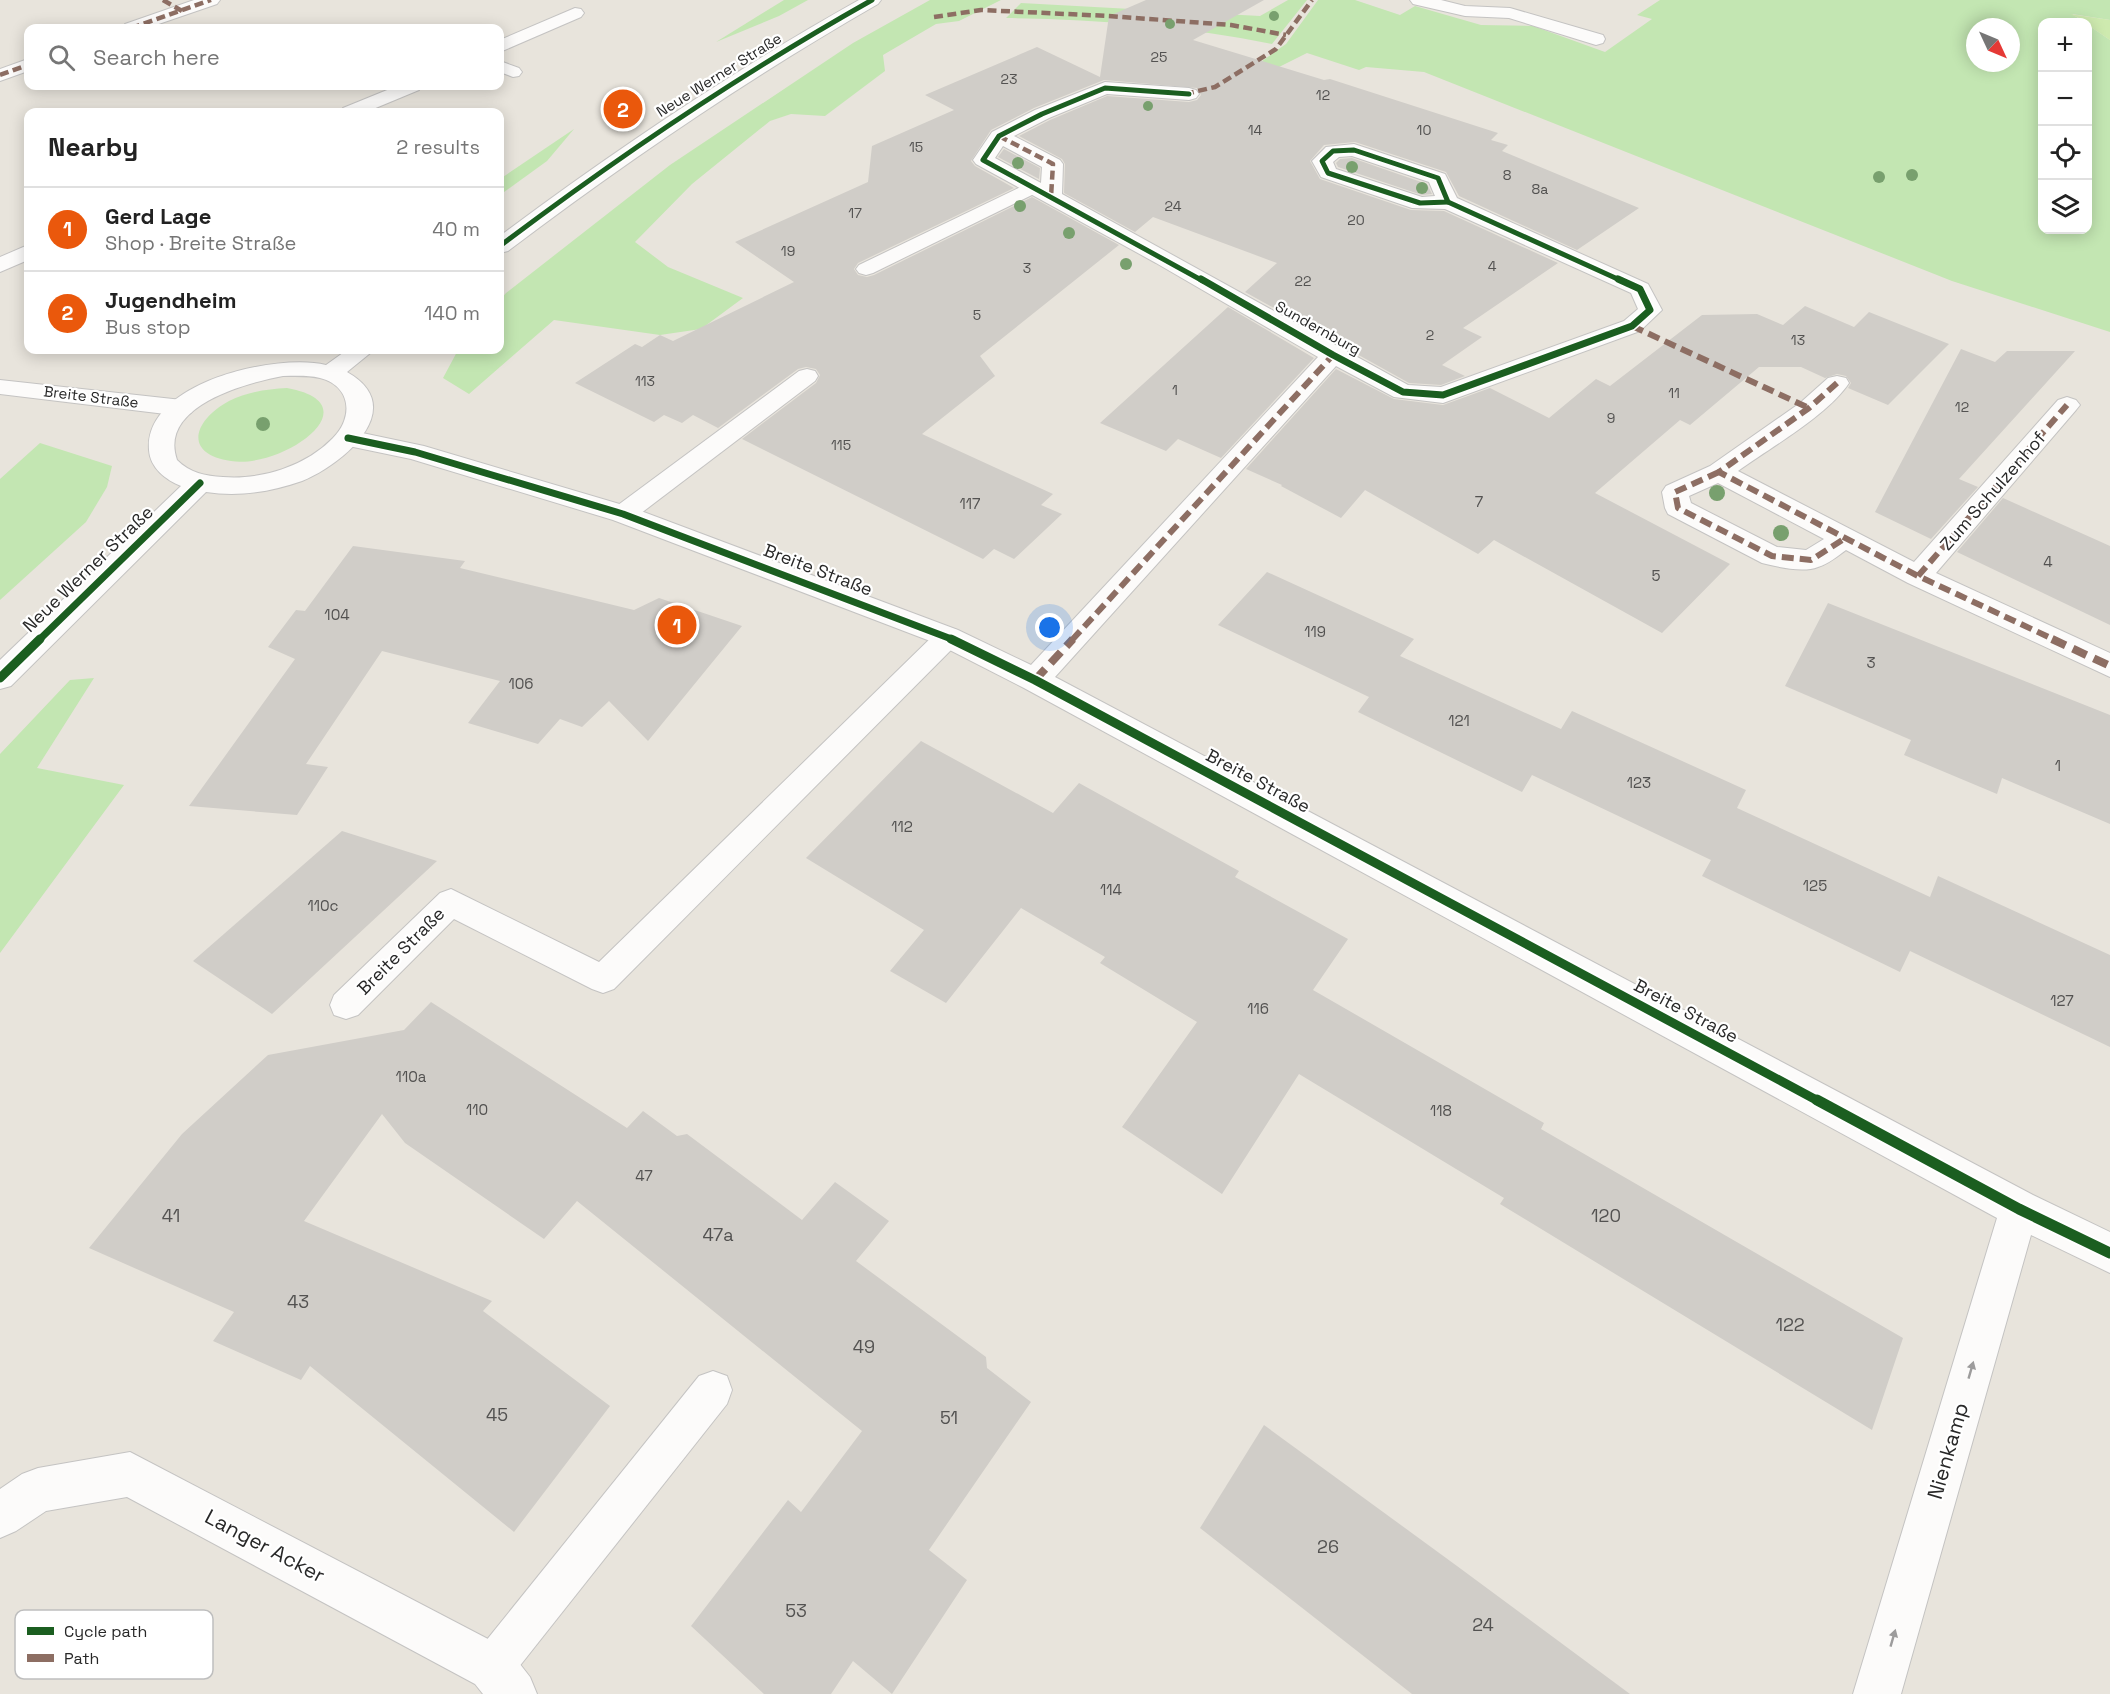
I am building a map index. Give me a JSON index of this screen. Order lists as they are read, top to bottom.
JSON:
{
  "streets": {
    "street": [
      "Neue Werner Straße",
      "Sundernburg",
      "Breite Straße",
      "Zum Schulzenhof",
      "Nienkamp",
      "Langer Acker"
    ]
  },
  "crossings": [
    ["Sundernburg", "Breite Straße"],
    ["Breite Straße", "Nienkamp"]
  ],
  "one_way": ["Nienkamp"],
  "house_numbers": [
    "25",
    "23",
    "12",
    "14",
    "10",
    "15",
    "8",
    "8a",
    "24",
    "17",
    "20",
    "19",
    "4",
    "3",
    "22",
    "5",
    "2",
    "13",
    "113",
    "1",
    "11",
    "12",
    "9",
    "115",
    "7",
    "117",
    "4",
    "5",
    "104",
    "119",
    "3",
    "106",
    "121",
    "1",
    "123",
    "112",
    "125",
    "114",
    "110c",
    "127",
    "116",
    "110a",
    "110",
    "118",
    "47",
    "41",
    "120",
    "47a",
    "43",
    "122",
    "49",
    "45",
    "51",
    "26",
    "53",
    "24"
  ],
  "legend": ["Cycle path", "Path"],
  "north": "bottom right",
  "page": {
    "map_buttons": ["+", "−"],
    "search": "Search here",
    "pins": ["2", "1"],
    "heading": ["Nearby", "2 results"],
    "list": [
      {
        "mark": "1",
        "name": "Gerd Lage",
        "note": "Shop · Breite Straße",
        "value": "40 m"
      },
      {
        "mark": "2",
        "name": "Jugendheim",
        "note": "Bus stop",
        "value": "140 m"
      }
    ]
  }
}
